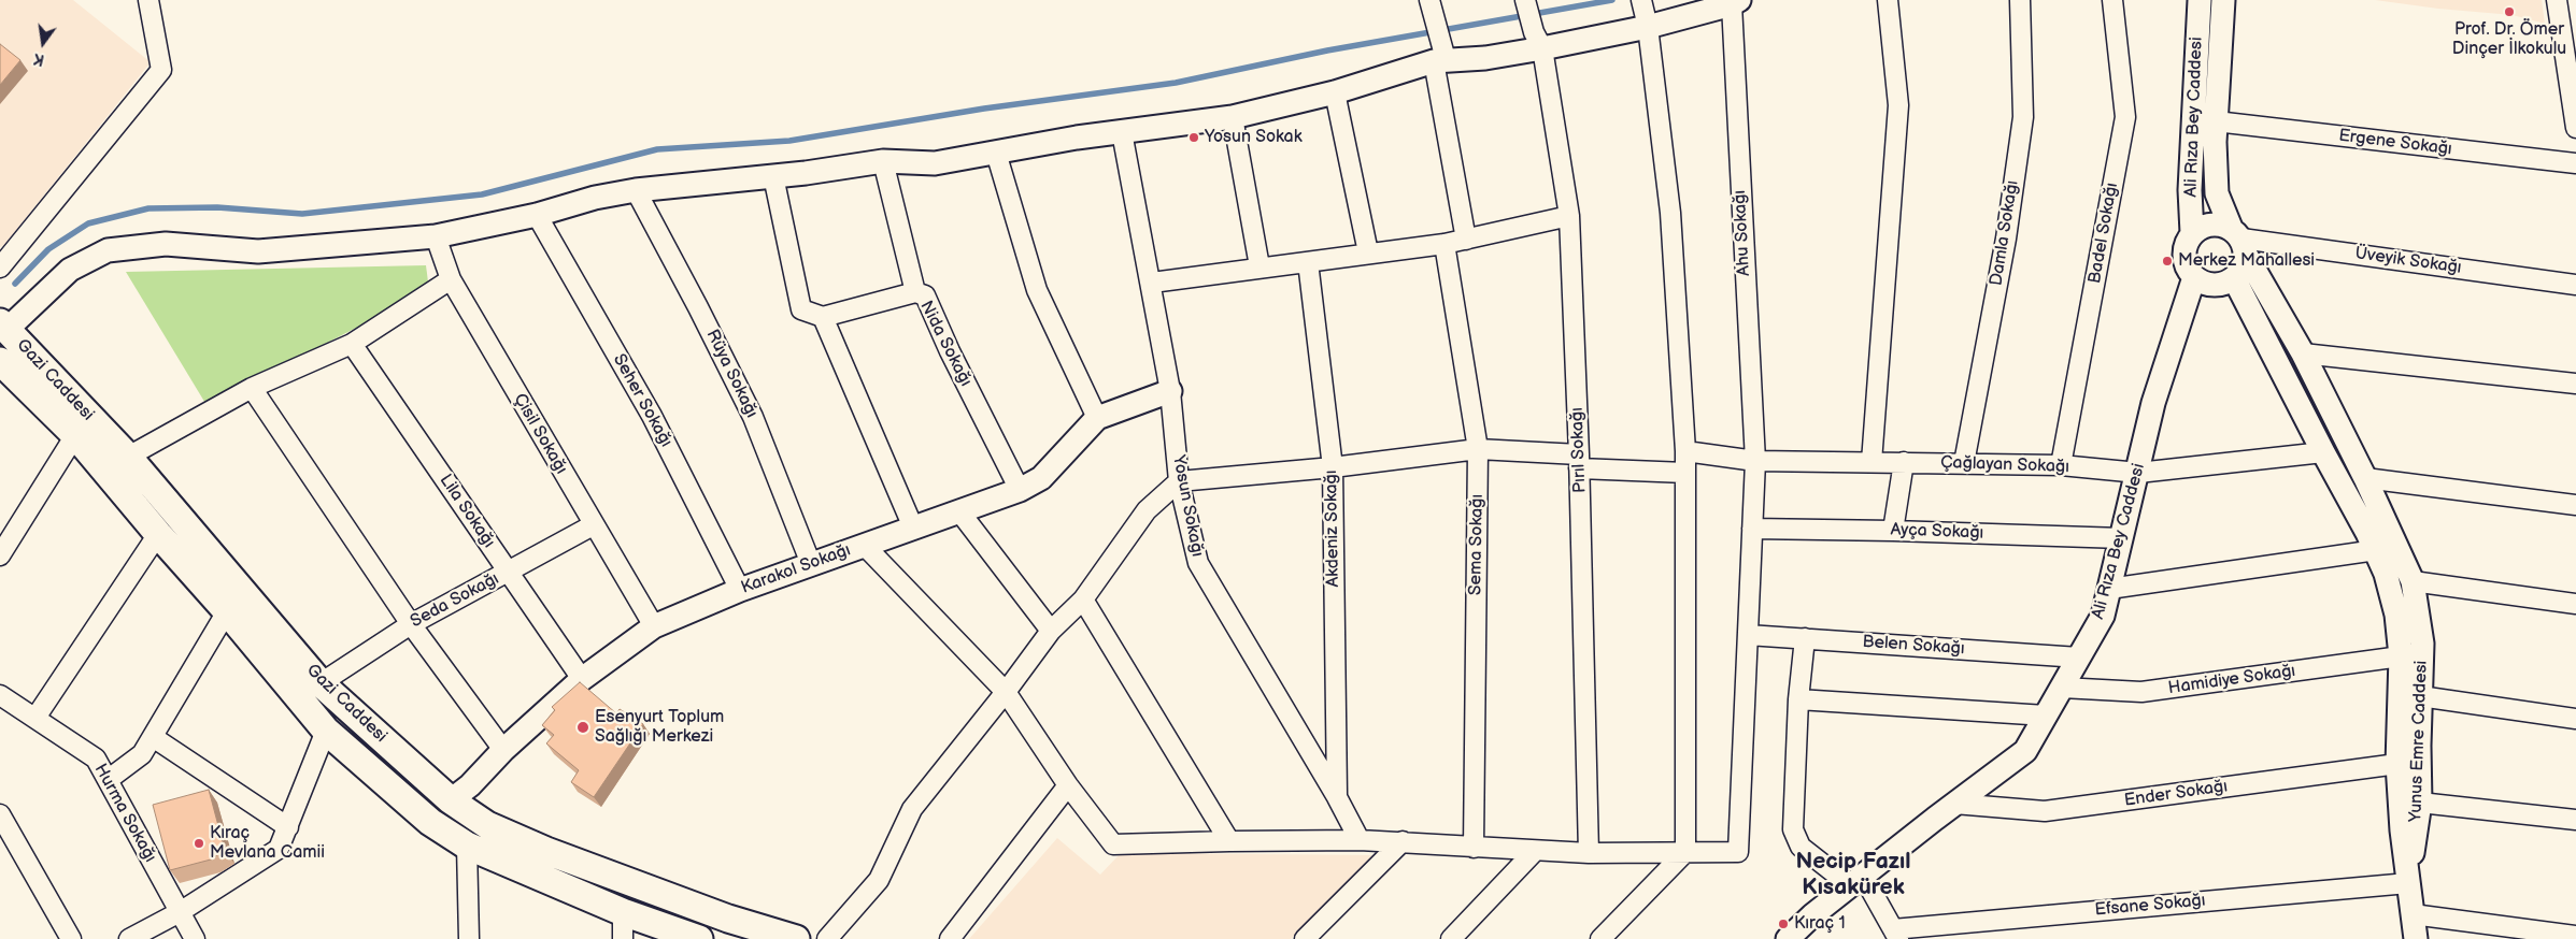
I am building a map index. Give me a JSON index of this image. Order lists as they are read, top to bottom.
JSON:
{
  "streets": {
    "main road": ["Gazi Caddesi"],
    "street": [
      "Ali Rıza Bey Caddesi",
      "Ergene Sokağı",
      "Ahu Sokağı",
      "Damla Sokağı",
      "Badel Sokağı",
      "Üveyik Sokağı",
      "Nida Sokağı",
      "Rüya Sokağı",
      "Seher Sokağı",
      "Çisil Sokağı",
      "Pırıl Sokağı",
      "Çağlayan Sokağı",
      "Yosun Sokağı",
      "Lila Sokağı",
      "Akdeniz Sokağı",
      "Ayça Sokağı",
      "Sema Sokağı",
      "Karakol Sokağı",
      "Seda Sokağı",
      "Belen Sokağı",
      "Hamidiye Sokağı",
      "Yunus Emre Caddesi",
      "Ender Sokağı",
      "Hurma Sokağı",
      "Efsane Sokağı"
    ]
  },
  "crossings": [
    ["Ali Rıza Bey Caddesi", "Ergene Sokağı"],
    ["Ali Rıza Bey Caddesi", "Üveyik Sokağı"],
    ["Ali Rıza Bey Caddesi", "Çağlayan Sokağı"],
    ["Ali Rıza Bey Caddesi", "Ayça Sokağı"],
    ["Ali Rıza Bey Caddesi", "Belen Sokağı"],
    ["Ali Rıza Bey Caddesi", "Hamidiye Sokağı"],
    ["Ali Rıza Bey Caddesi", "Yunus Emre Caddesi"],
    ["Ali Rıza Bey Caddesi", "Ender Sokağı"],
    ["Ahu Sokağı", "Çağlayan Sokağı"],
    ["Ahu Sokağı", "Ayça Sokağı"],
    ["Ahu Sokağı", "Belen Sokağı"],
    ["Damla Sokağı", "Çağlayan Sokağı"],
    ["Badel Sokağı", "Çağlayan Sokağı"],
    ["Üveyik Sokağı", "Yunus Emre Caddesi"],
    ["Nida Sokağı", "Karakol Sokağı"],
    ["Rüya Sokağı", "Karakol Sokağı"],
    ["Gazi Caddesi", "Karakol Sokağı"],
    ["Gazi Caddesi", "Seda Sokağı"],
    ["Seher Sokağı", "Karakol Sokağı"],
    ["Çisil Sokağı", "Karakol Sokağı"],
    ["Çisil Sokağı", "Seda Sokağı"],
    ["Çağlayan Sokağı", "Yunus Emre Caddesi"],
    ["Yosun Sokağı", "Akdeniz Sokağı"],
    ["Yosun Sokağı", "Karakol Sokağı"],
    ["Lila Sokağı", "Karakol Sokağı"],
    ["Lila Sokağı", "Seda Sokağı"],
    ["Hamidiye Sokağı", "Yunus Emre Caddesi"],
    ["Yunus Emre Caddesi", "Ender Sokağı"],
    ["Yunus Emre Caddesi", "Efsane Sokağı"]
  ],
  "districts": ["Necip Fazıl Kısakürek"],
  "places": [
    "Prof. Dr. Ömer Dinçer İlkokulu",
    "Yosun Sokak",
    "Merkez Mahallesi",
    "Esenyurt Toplum Sağlığı Merkezi",
    "Kıraç Mevlana Camii",
    "Kıraç 1"
  ],
  "north": "bottom"
}
